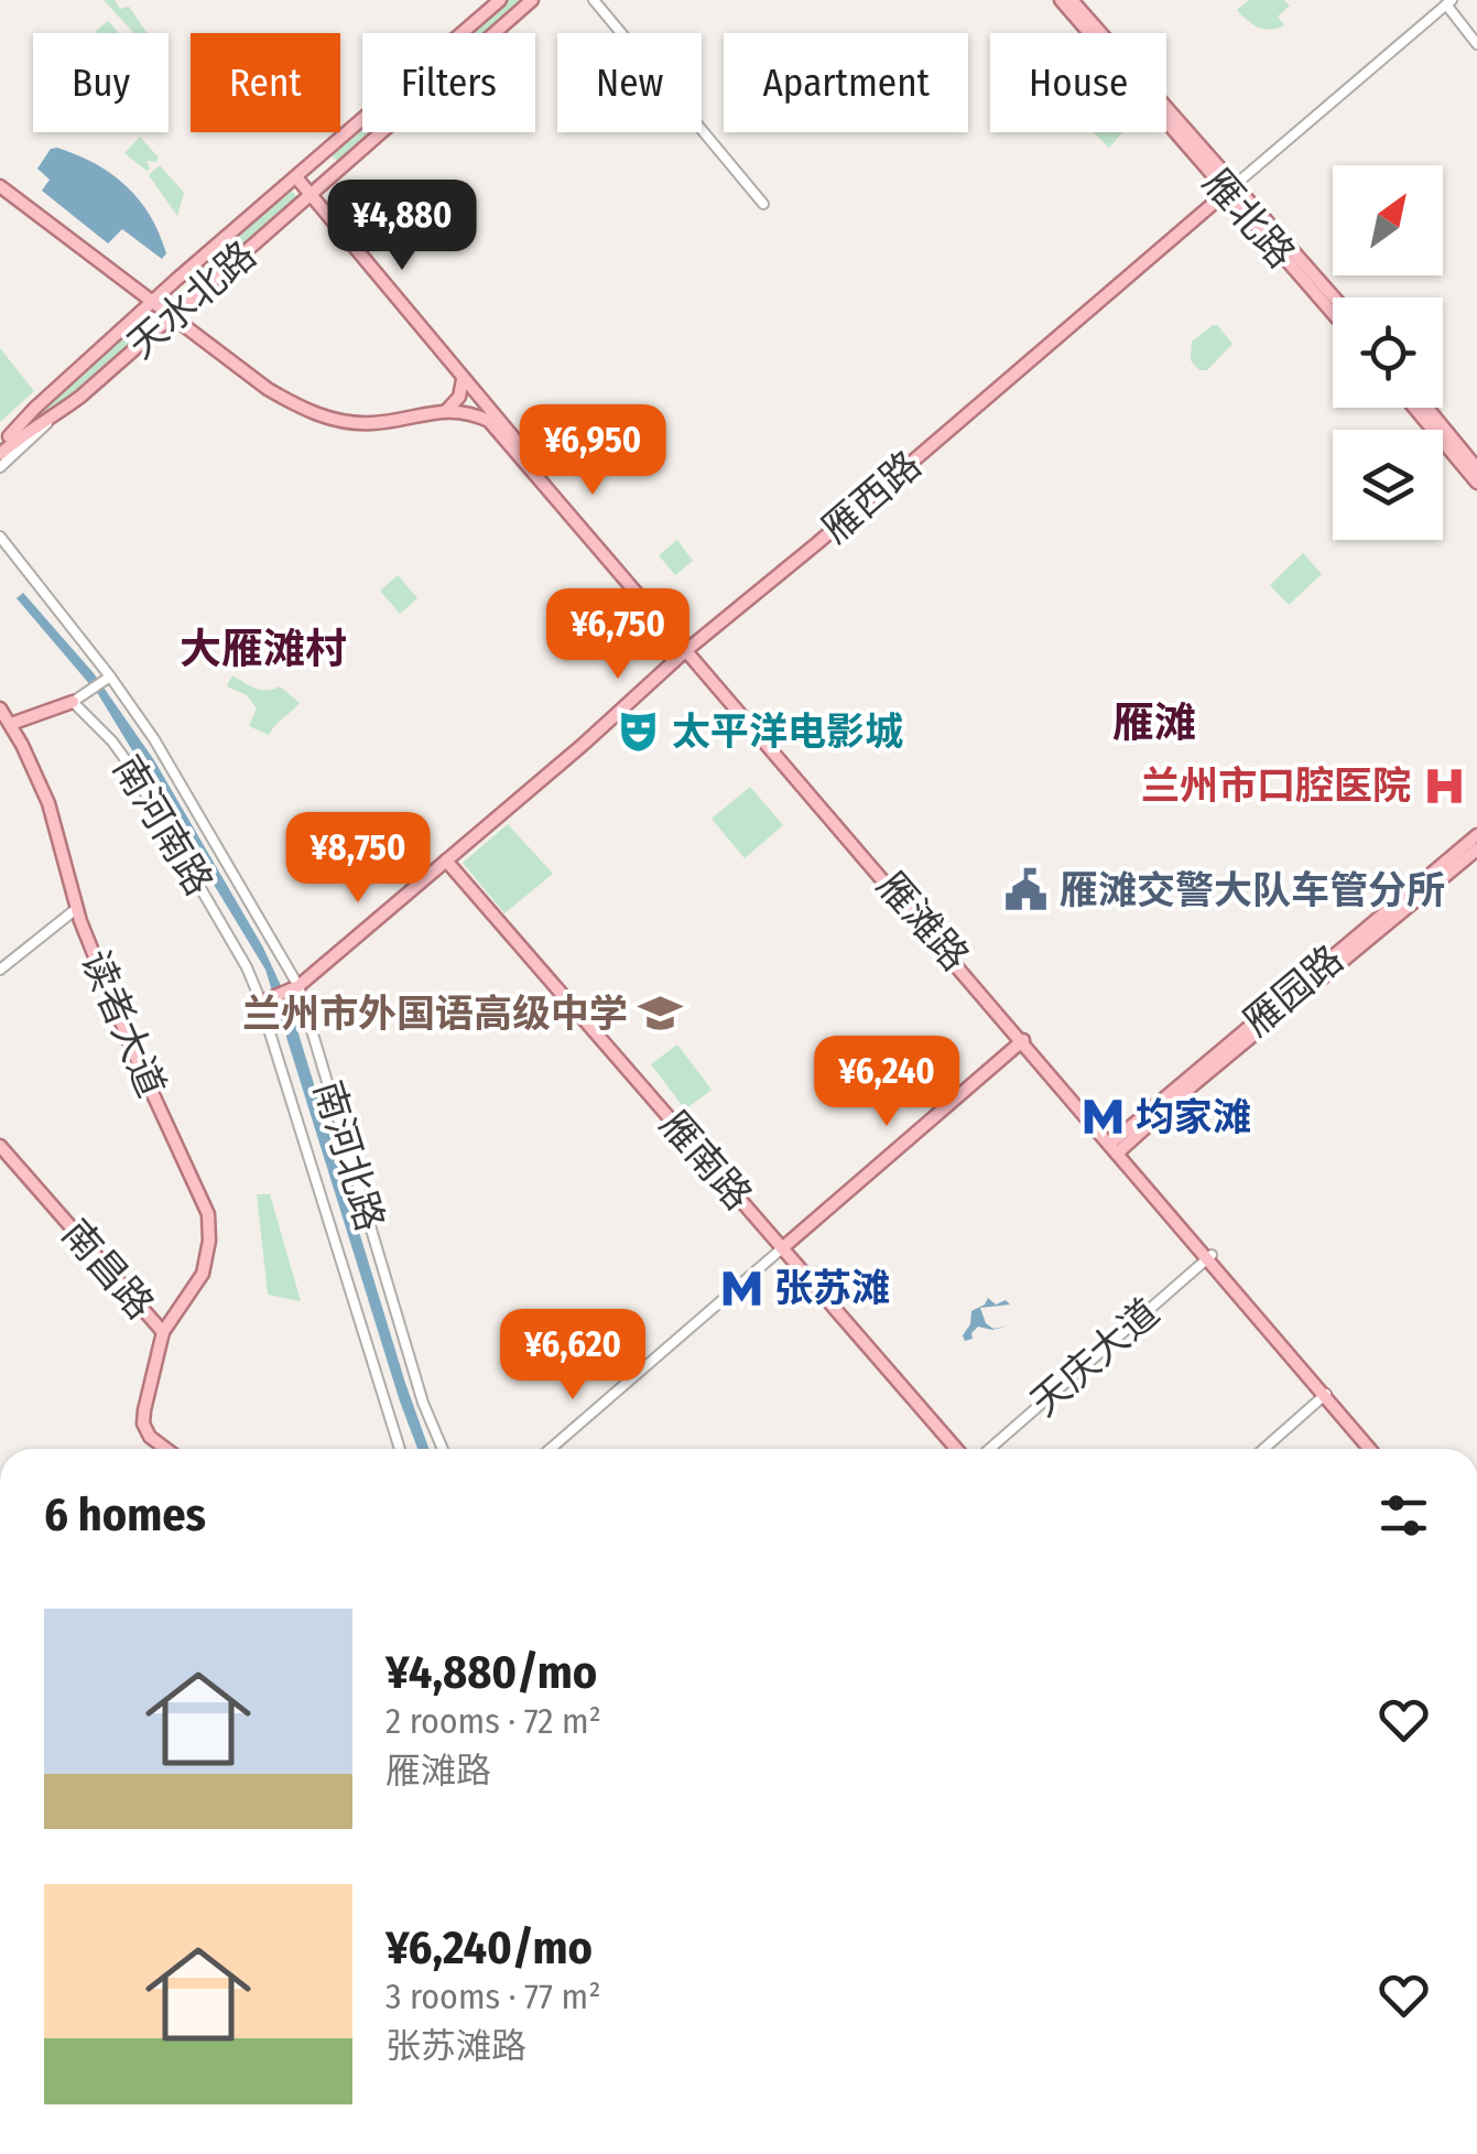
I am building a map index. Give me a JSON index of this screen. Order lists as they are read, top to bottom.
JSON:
{
  "streets": {
    "main road": [
      "雁北路",
      "天水北路",
      "雁西路",
      "雁滩路",
      "雁园路",
      "读者大道",
      "雁南路",
      "南昌路"
    ],
    "street": ["南河南路", "南河北路", "天庆大道"]
  },
  "crossings": [
    ["雁北路", "雁西路"],
    ["天水北路", "雁滩路"],
    ["雁西路", "南河南路"],
    ["雁西路", "雁滩路"],
    ["雁西路", "南河北路"],
    ["雁西路", "雁南路"],
    ["雁滩路", "雁园路"],
    ["雁滩路", "天庆大道"],
    ["读者大道", "南昌路"]
  ],
  "districts": ["大雁滩村", "雁滩"],
  "places": {
    "theatre": ["太平洋电影城"],
    "hospital": ["兰州市口腔医院"],
    "public building": ["雁滩交警大队车管分所"],
    "school or university": ["兰州市外国语高级中学"],
    "metro station": ["均家滩", "张苏滩"]
  },
  "north": "top right",
  "page": {
    "chip": [
      "Buy",
      "Rent",
      "Filters",
      "New",
      "Apartment",
      "House"
    ],
    "price": [
      "¥4,880",
      "¥6,950",
      "¥6,750",
      "¥8,750",
      "¥6,240",
      "¥6,620"
    ],
    "heading": "6 homes",
    "list": [
      {
        "name": "¥4,880/mo",
        "note": "2 rooms · 72 m² · 雁滩路"
      },
      {
        "name": "¥6,240/mo",
        "note": "3 rooms · 77 m² · 张苏滩路"
      }
    ]
  }
}
